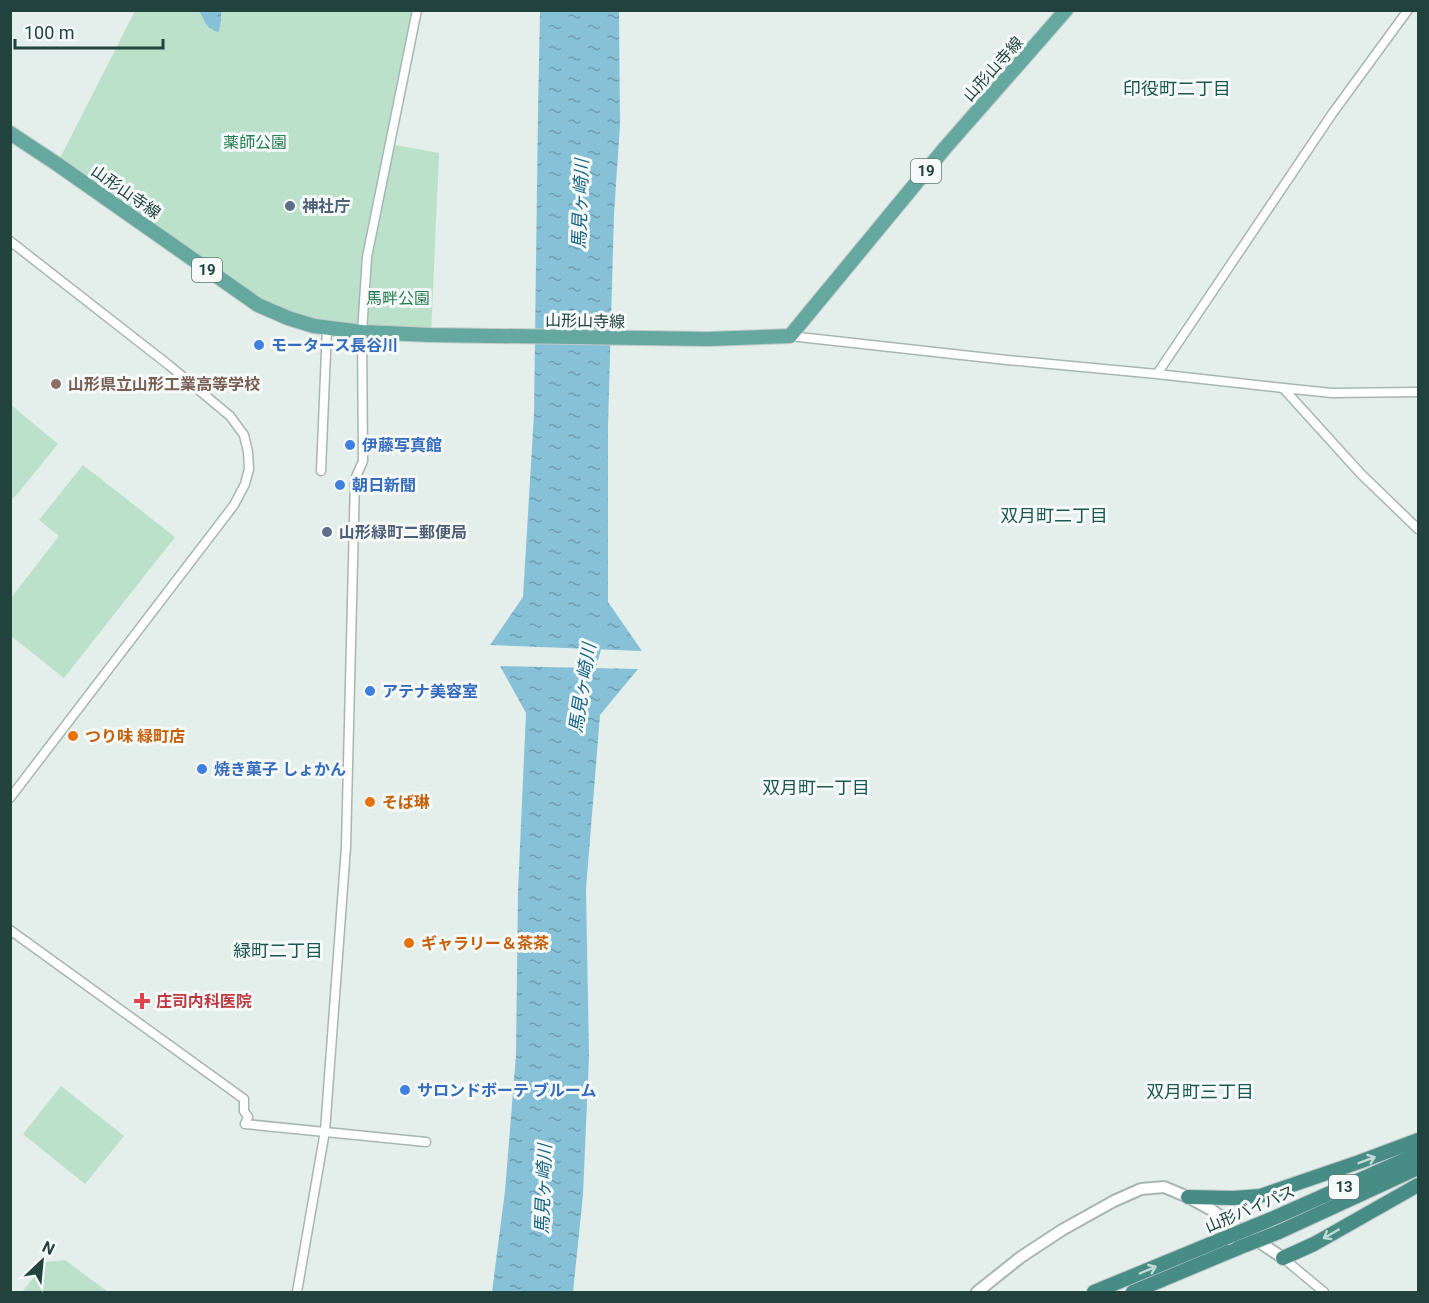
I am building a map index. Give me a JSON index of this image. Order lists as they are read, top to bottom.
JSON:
{
  "streets": {
    "highway": ["13", "山形バイパス"],
    "main road": ["山形山寺線", "19"]
  },
  "districts": [
    "印役町二丁目",
    "双月町二丁目",
    "双月町一丁目",
    "緑町二丁目",
    "双月町三丁目"
  ],
  "water": ["馬見ヶ崎川"],
  "parks": ["薬師公園", "馬畔公園"],
  "places": {
    "other": [
      "神社庁",
      "モータース長谷川",
      "山形県立山形工業高等学校",
      "伊藤写真館",
      "朝日新聞",
      "山形緑町二郵便局",
      "アテナ美容室",
      "つり味 緑町店",
      "焼き菓子 しょかん",
      "そば琳",
      "ギャラリー＆茶茶",
      "サロンドボーテ ブルーム"
    ],
    "health": ["庄司内科医院"]
  },
  "scale_bar": "100 m",
  "north": "top right"
}
